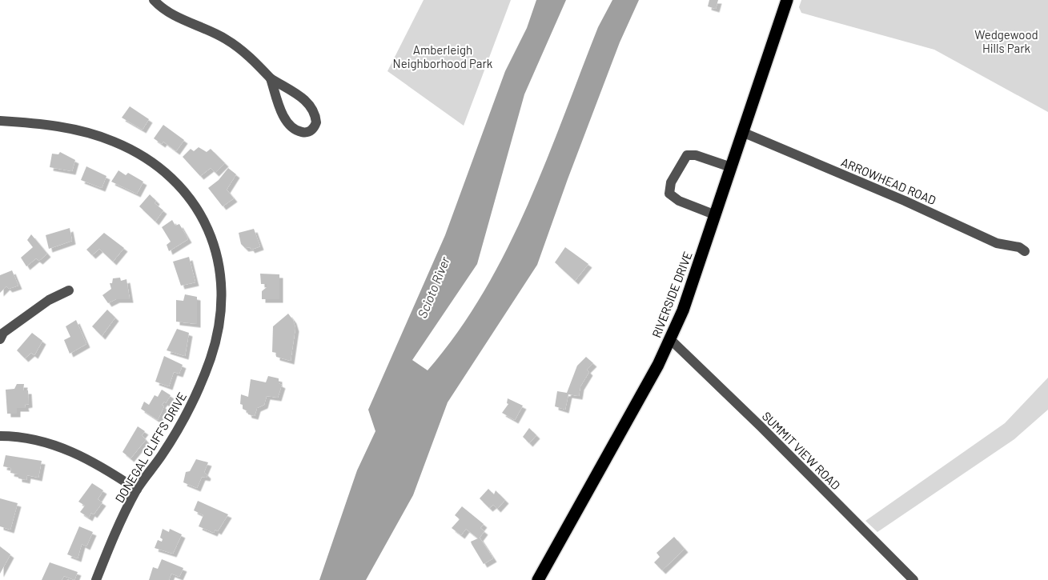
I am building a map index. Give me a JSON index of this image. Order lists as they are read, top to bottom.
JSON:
{
  "streets": {
    "main road": ["RIVERSIDE DRIVE"],
    "street": ["ARROWHEAD ROAD", "DONEGAL CLIFFS DRIVE", "SUMMIT VIEW ROAD"]
  },
  "crossings": [
    ["ARROWHEAD ROAD", "RIVERSIDE DRIVE"],
    ["RIVERSIDE DRIVE", "SUMMIT VIEW ROAD"]
  ],
  "water": ["Scioto River"],
  "parks": ["Wedgewood Hills Park", "Amberleigh Neighborhood Park"]
}
